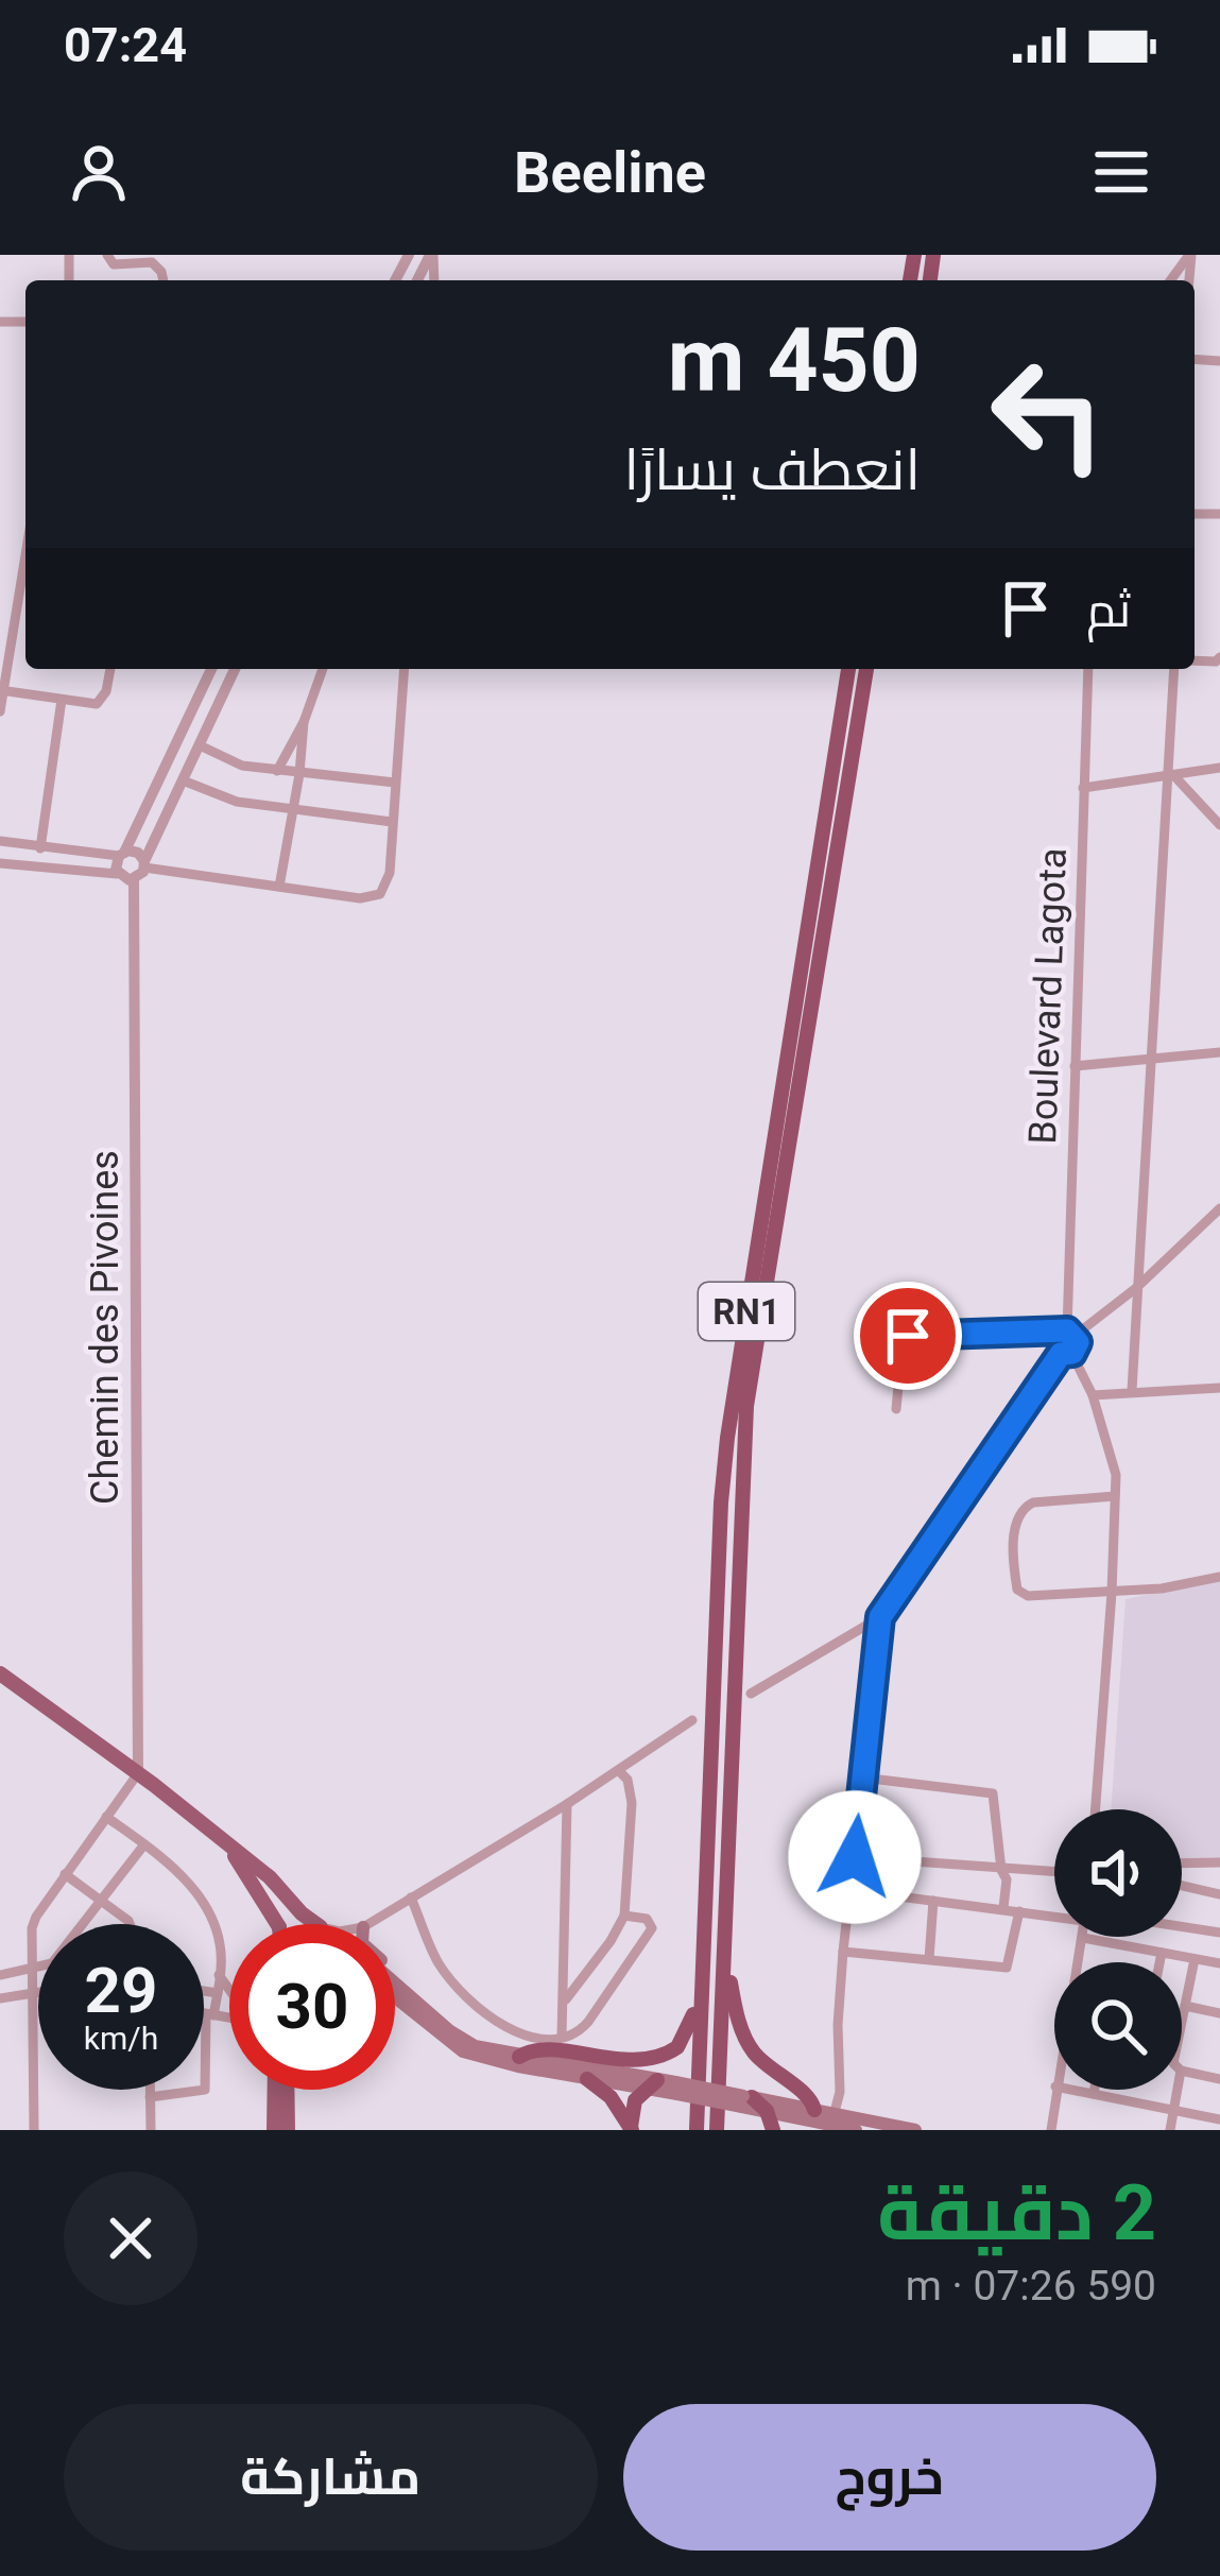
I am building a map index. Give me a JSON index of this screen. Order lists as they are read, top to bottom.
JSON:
{
  "streets": {
    "highway": ["RN1"],
    "street": ["Boulevard Lagota", "Chemin des Pivoines"]
  },
  "page": {
    "status": "07:24",
    "header": "Beeline",
    "turn": ["450 m", "انعطف يسارًا"],
    "then": "ثم",
    "speed": "29 km/h",
    "limit": "30",
    "heading": ["2 دقيقة", "590 m · 07:26"],
    "buttons": ["خروج", "مشاركة"]
  }
}
